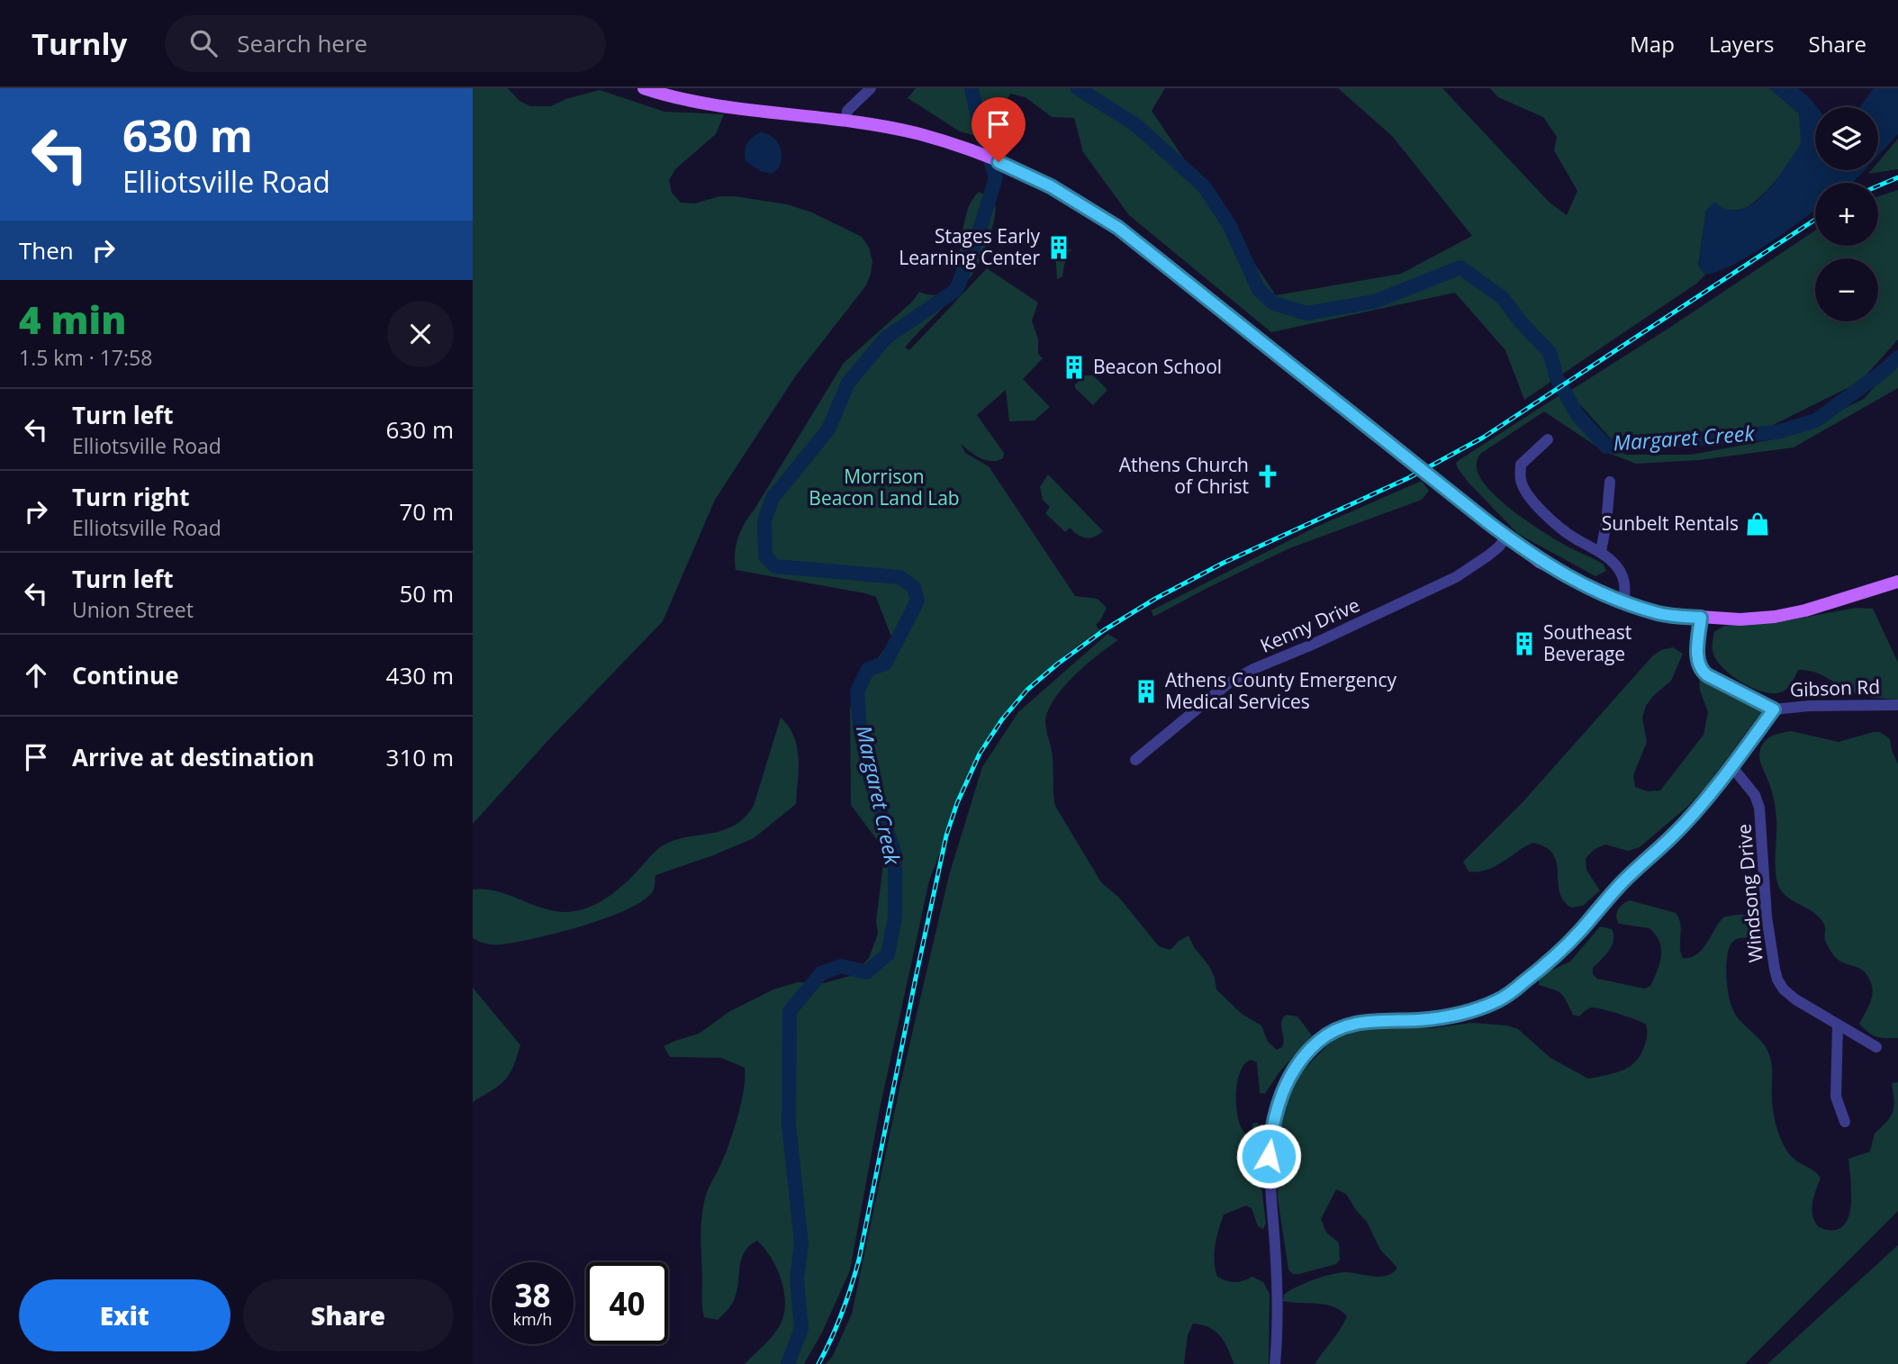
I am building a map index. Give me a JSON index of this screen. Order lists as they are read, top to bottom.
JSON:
{
  "streets": {
    "street": ["Kenny Drive", "Gibson Rd", "Windsong Drive"]
  },
  "water": ["Margaret Creek"],
  "parks": ["Morrison Beacon Land Lab"],
  "places": {
    "building": [
      "Stages Early Learning Center",
      "Beacon School",
      "Southeast Beverage",
      "Athens County Emergency Medical Services"
    ],
    "church": ["Athens Church of Christ"],
    "shop": ["Sunbelt Rentals"]
  },
  "page": {
    "header": "Turnly",
    "search": "Search here",
    "nav": ["Map", "Layers", "Share"],
    "turn": ["630 m", "Elliotsville Road"],
    "map_buttons": ["+", "−"],
    "then": "Then",
    "heading": ["4 min", "1.5 km · 17:58"],
    "list": [
      {
        "name": "Turn left",
        "note": "Elliotsville Road",
        "value": "630 m"
      },
      {
        "name": "Turn right",
        "note": "Elliotsville Road",
        "value": "70 m"
      },
      {
        "name": "Turn left",
        "note": "Union Street",
        "value": "50 m"
      },
      {
        "name": "Continue",
        "value": "430 m"
      },
      {
        "name": "Arrive at destination",
        "value": "310 m"
      }
    ],
    "speed": "38 km/h",
    "limit": "40",
    "buttons": ["Exit", "Share"]
  }
}
